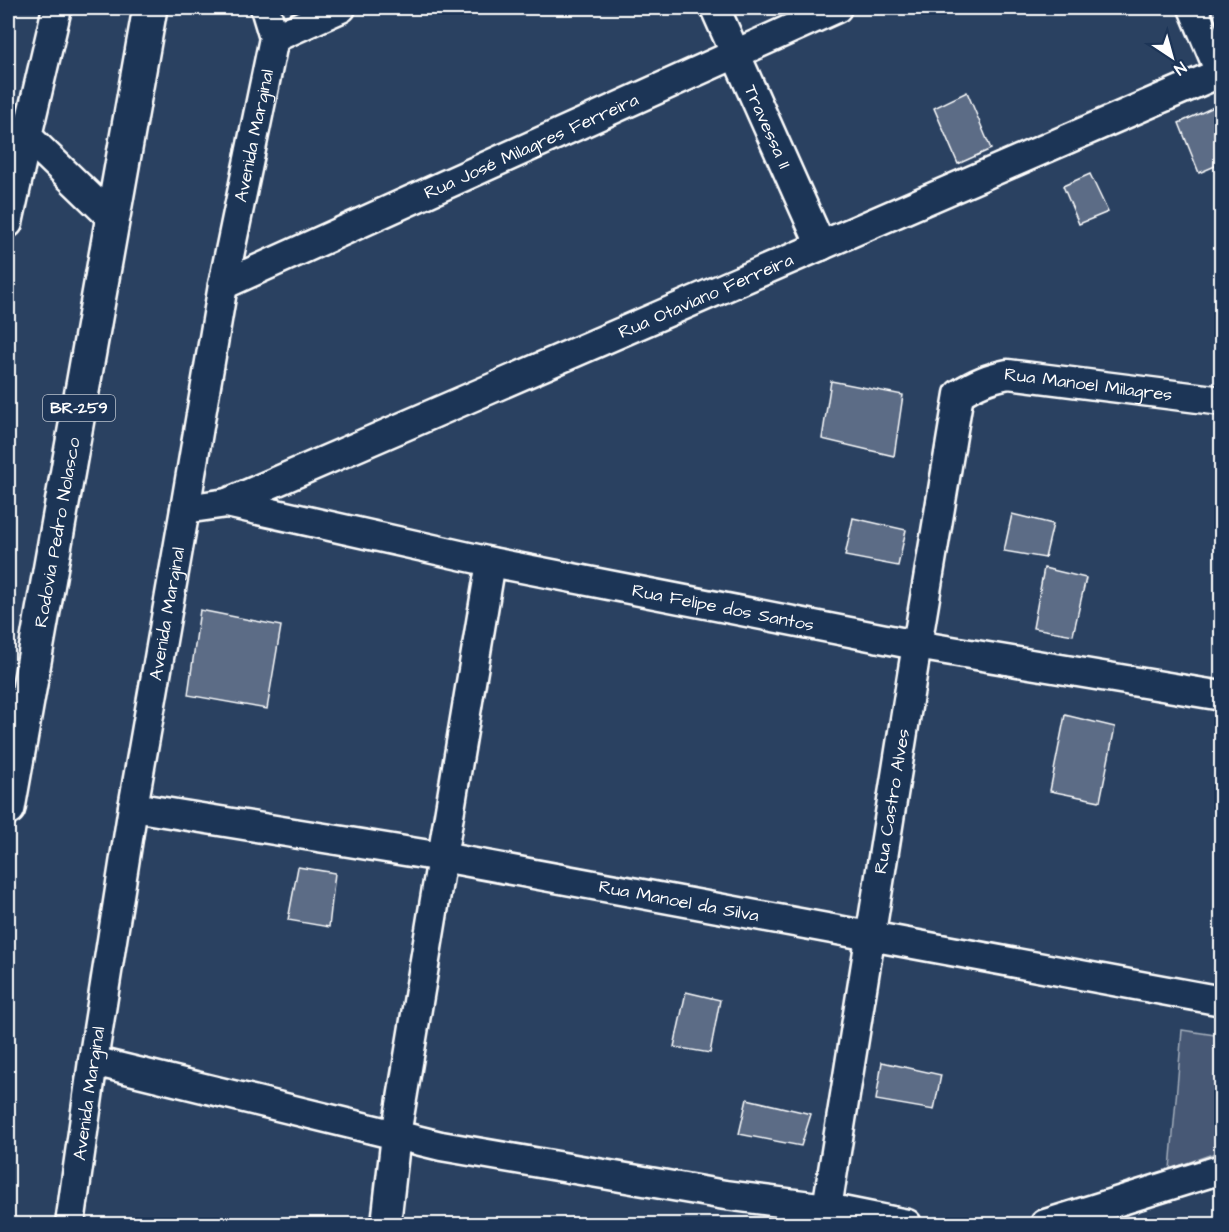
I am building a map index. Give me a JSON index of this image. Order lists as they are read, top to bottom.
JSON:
{
  "streets": {
    "highway": ["BR-259", "Rodovia Pedro Nolasco"],
    "street": [
      "Travessa II",
      "Avenida Marginal",
      "Rua José Milagres Ferreira",
      "Rua Otaviano Ferreira",
      "Rua Manoel Milagres",
      "Rua Felipe dos Santos",
      "Rua Castro Alves",
      "Rua Manoel da Silva"
    ]
  },
  "crossings": [
    ["Travessa II", "Rua José Milagres Ferreira"],
    ["Travessa II", "Rua Otaviano Ferreira"],
    ["Avenida Marginal", "Rua José Milagres Ferreira"],
    ["Avenida Marginal", "Rua Otaviano Ferreira"],
    ["Avenida Marginal", "Rua Manoel da Silva"],
    ["Rua Otaviano Ferreira", "Rua Felipe dos Santos"],
    ["Rua Manoel Milagres", "Rua Castro Alves"],
    ["Rua Felipe dos Santos", "Rua Castro Alves"],
    ["Rua Castro Alves", "Rua Manoel da Silva"]
  ],
  "north": "bottom right"
}
